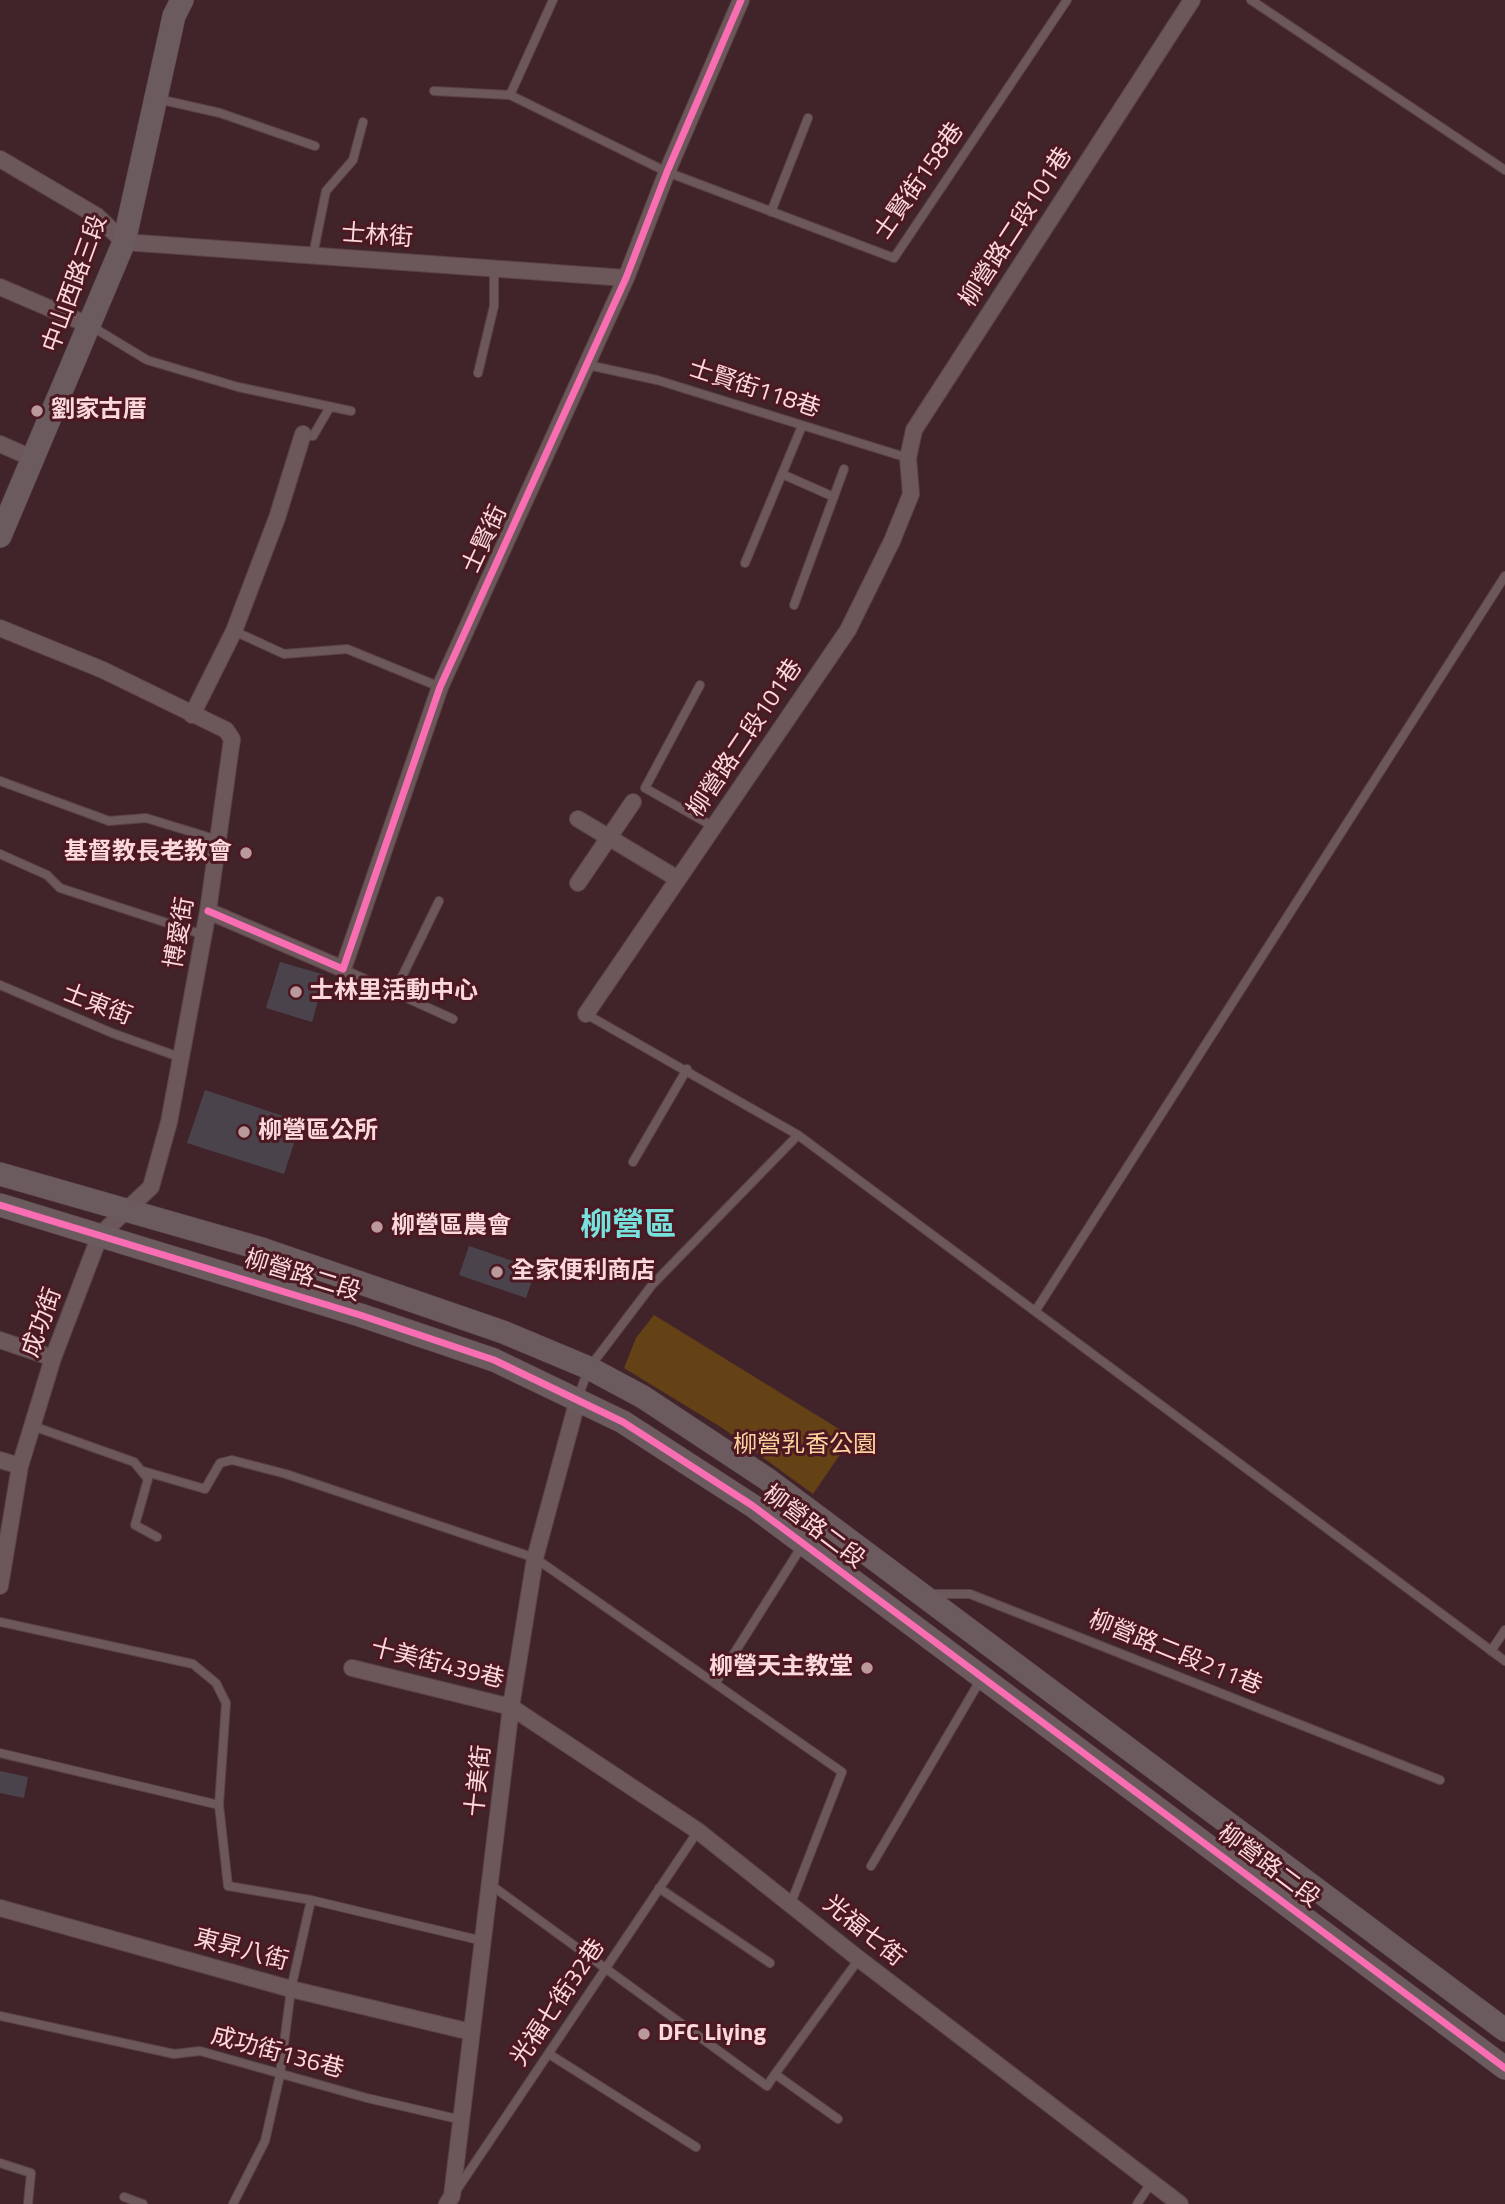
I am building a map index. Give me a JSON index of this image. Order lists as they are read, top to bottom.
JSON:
{
  "streets": {
    "street": [
      "柳營路二段101巷",
      "士林街",
      "中山西路三段",
      "士賢街",
      "博愛街",
      "柳營路二段",
      "成功街",
      "十美街439巷",
      "十美街",
      "光福七街",
      "東昇八街"
    ],
    "lane": [
      "士賢街158巷",
      "士賢街118巷",
      "士東街",
      "柳營路二段211巷",
      "光福七街32巷",
      "成功街136巷"
    ]
  },
  "crossings": [
    ["士賢街158巷", "士賢街"],
    ["柳營路二段101巷", "士賢街118巷"],
    ["士林街", "中山西路三段"],
    ["士林街", "士賢街"],
    ["士賢街118巷", "士賢街"],
    ["博愛街", "士東街"],
    ["博愛街", "柳營路二段"],
    ["博愛街", "成功街"],
    ["柳營路二段", "成功街"],
    ["柳營路二段", "柳營路二段211巷"],
    ["柳營路二段", "十美街"],
    ["十美街439巷", "十美街"],
    ["十美街439巷", "光福七街"],
    ["十美街", "光福七街"],
    ["十美街", "東昇八街"],
    ["十美街", "光福七街32巷"],
    ["十美街", "成功街136巷"],
    ["光福七街", "光福七街32巷"]
  ],
  "districts": ["柳營區"],
  "parks": ["柳營乳香公園"],
  "places": [
    "劉家古厝",
    "基督教長老教會",
    "士林里活動中心",
    "柳營區公所",
    "柳營區農會",
    "全家便利商店",
    "柳營天主教堂",
    "DFC Liying"
  ]
}
